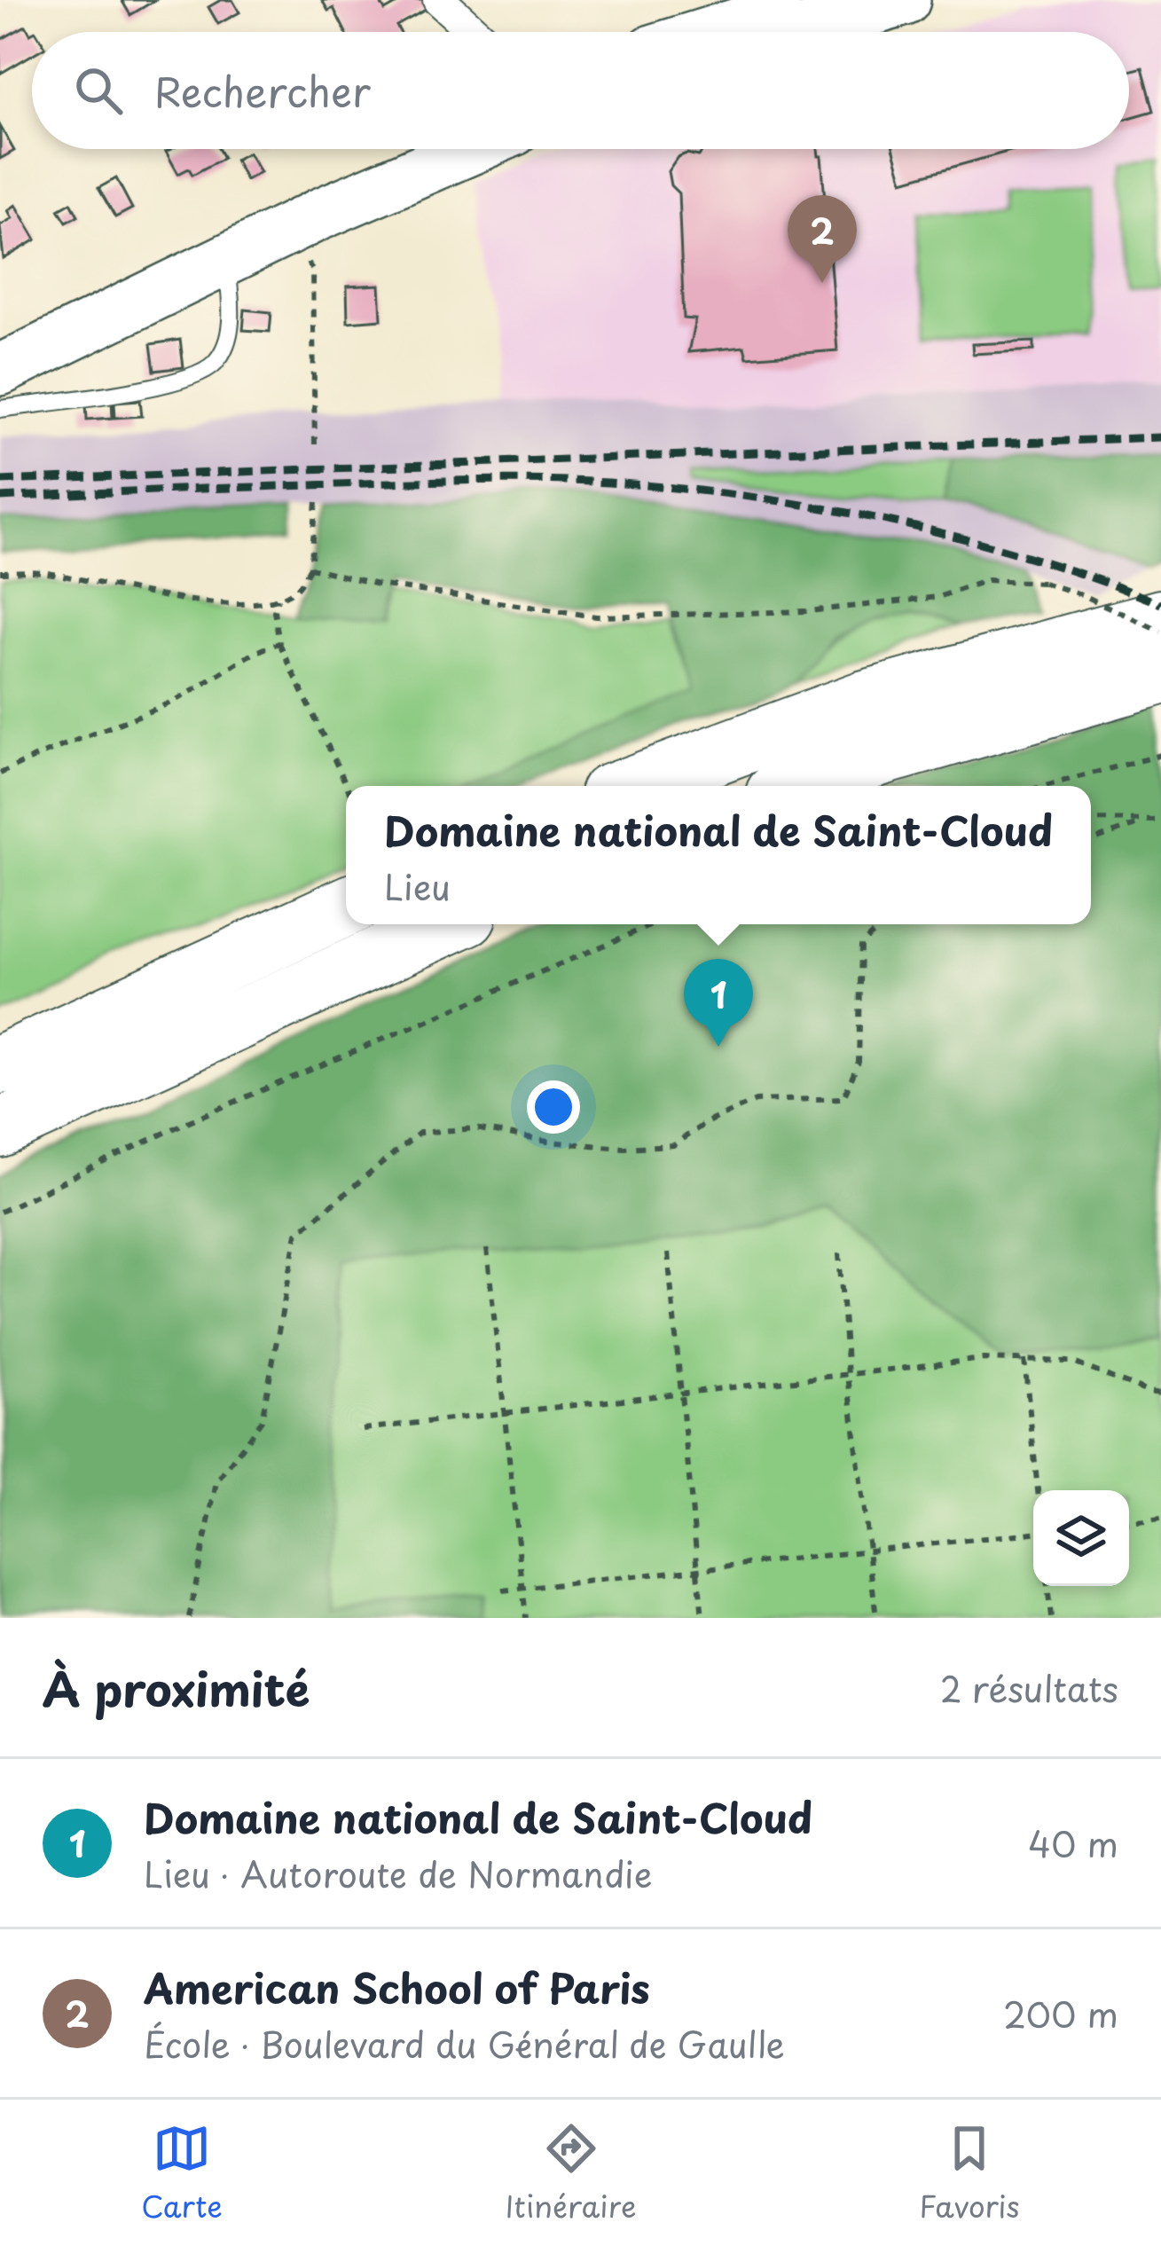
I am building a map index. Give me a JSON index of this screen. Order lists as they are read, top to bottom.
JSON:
{
  "page": {
    "search": "Rechercher",
    "pins": ["2", "1"],
    "popup": ["Domaine national de Saint-Cloud", "Lieu"],
    "heading": ["À proximité", "2 résultats"],
    "list": [
      {
        "mark": "1",
        "name": "Domaine national de Saint-Cloud",
        "note": "Lieu · Autoroute de Normandie",
        "value": "40 m"
      },
      {
        "mark": "2",
        "name": "American School of Paris",
        "note": "École · Boulevard du Général de Gaulle",
        "value": "200 m"
      }
    ],
    "nav": ["Carte", "Itinéraire", "Favoris"]
  }
}
